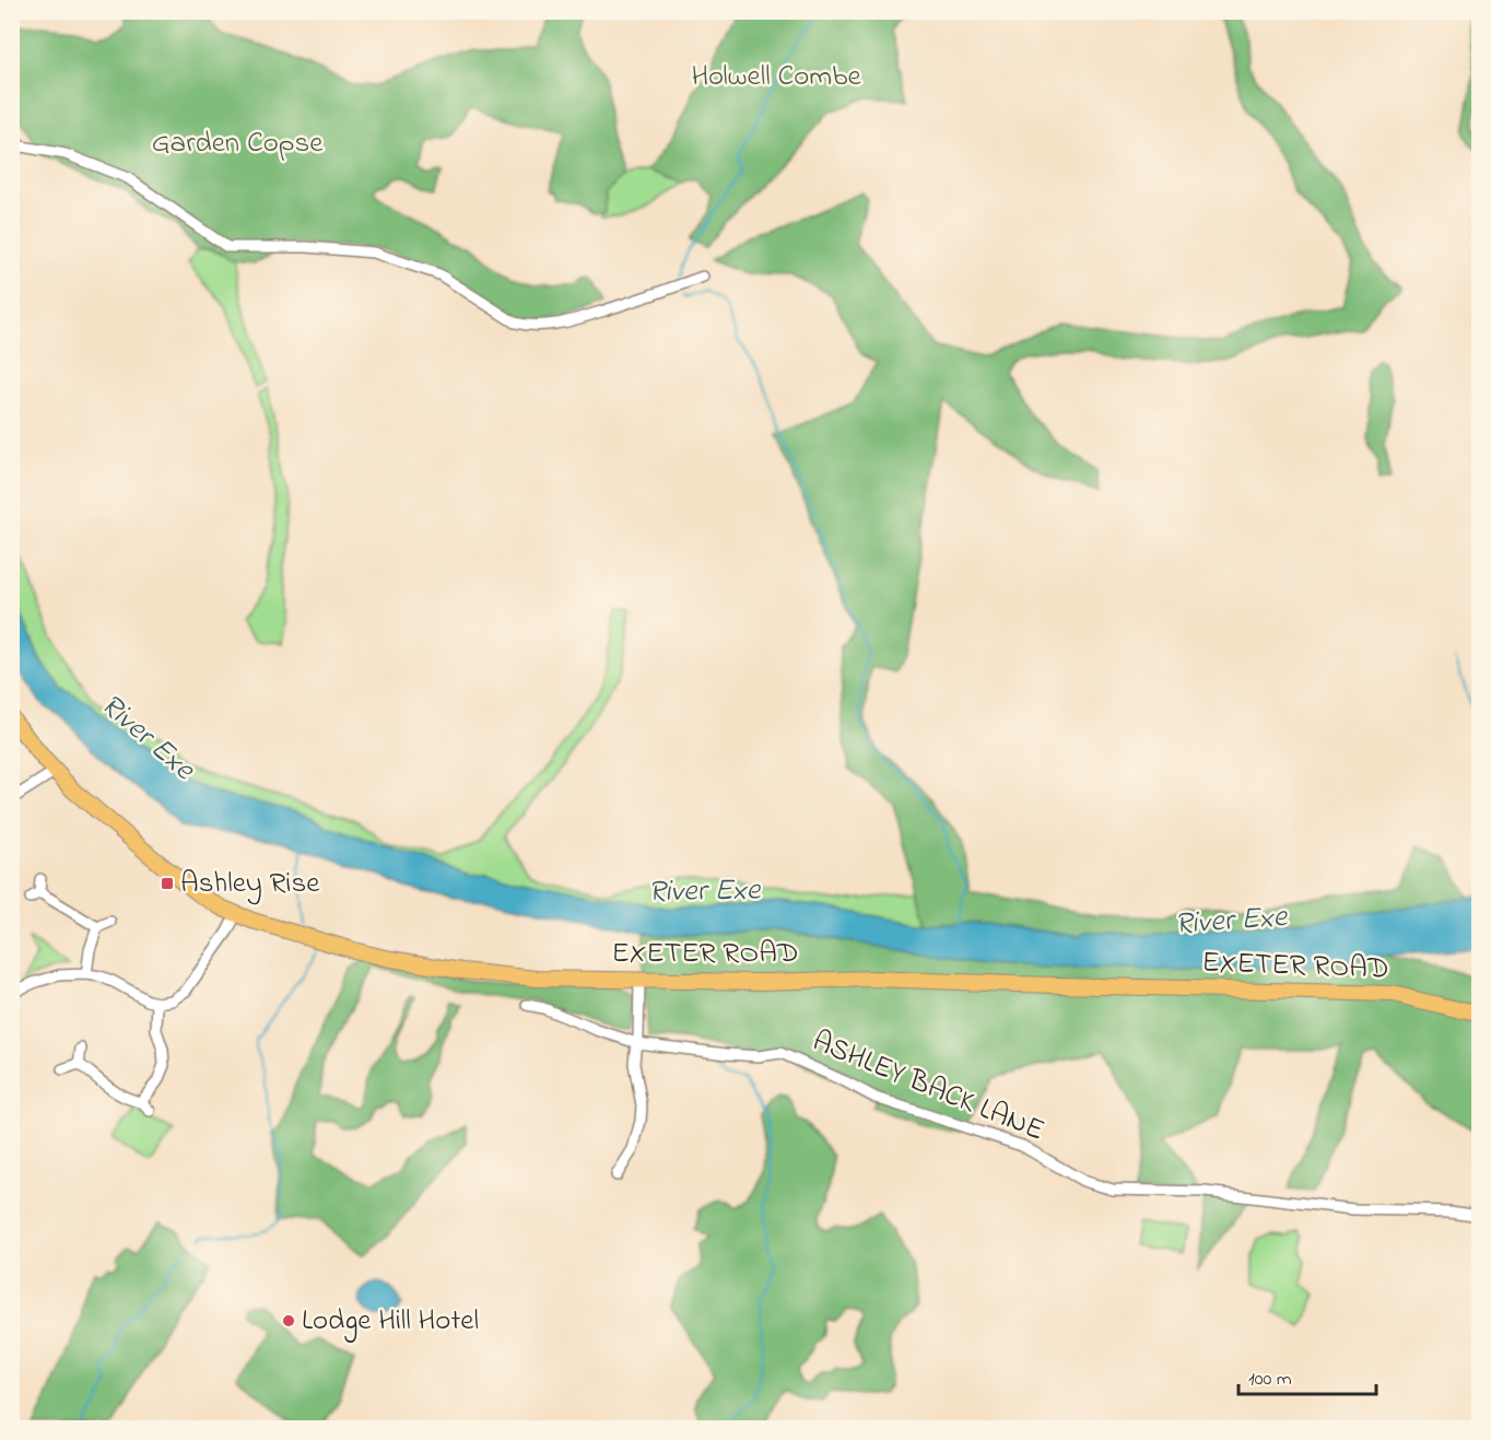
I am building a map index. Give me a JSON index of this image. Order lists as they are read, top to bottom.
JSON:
{
  "streets": {
    "main road": ["EXETER ROAD"],
    "street": ["ASHLEY BACK LANE"]
  },
  "water": ["River Exe"],
  "parks": ["Holwell Combe", "Garden Copse"],
  "places": {
    "transit": ["Ashley Rise"],
    "other": ["Lodge Hill Hotel"]
  },
  "scale_bar": "100 m"
}
